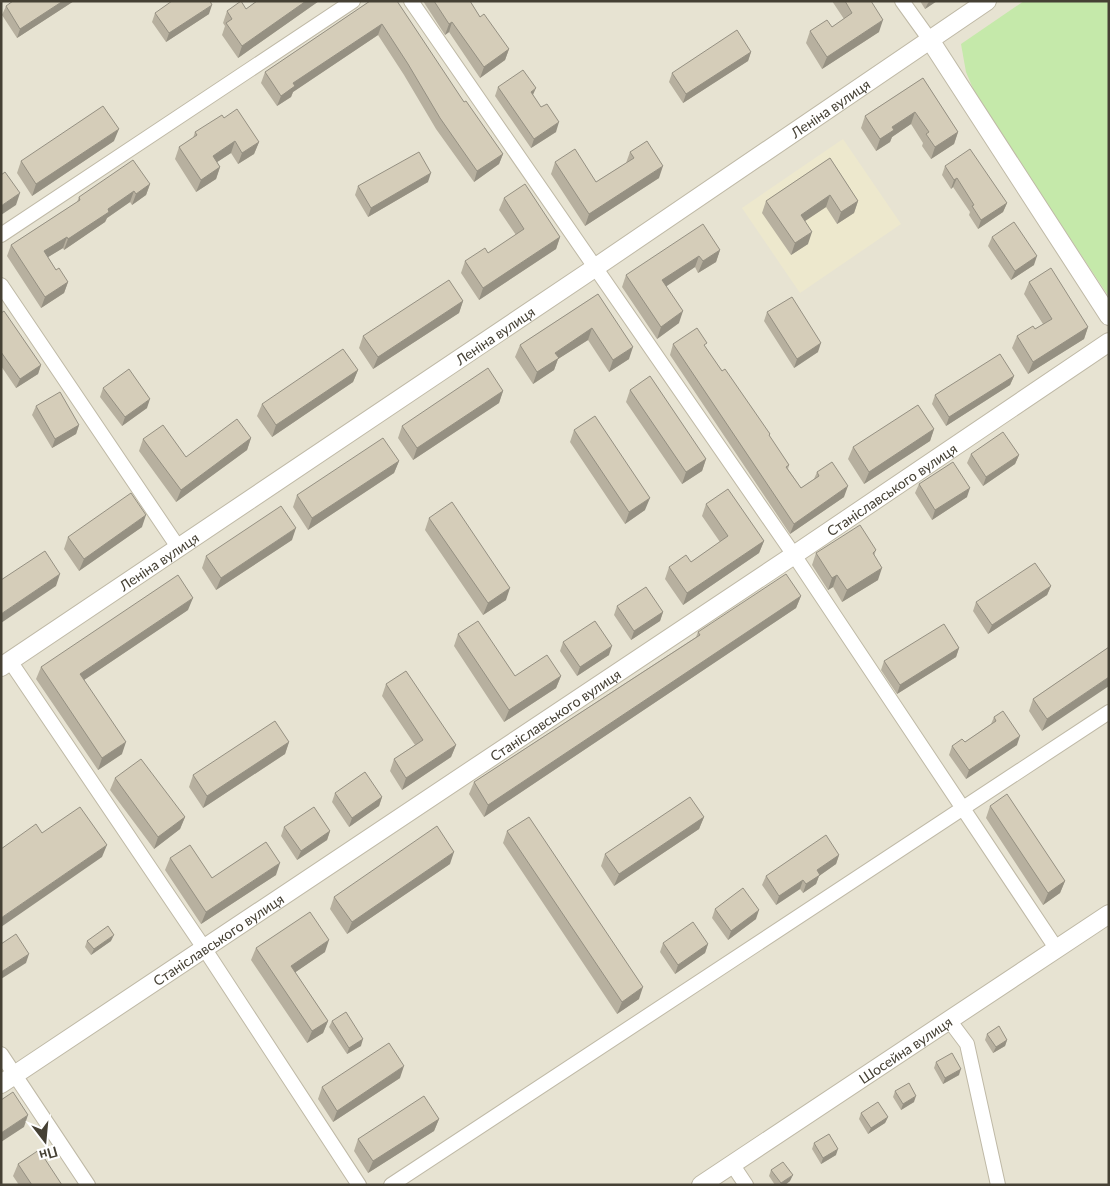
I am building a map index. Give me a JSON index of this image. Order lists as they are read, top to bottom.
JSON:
{
  "streets": {
    "street": ["Леніна вулиця", "Станіславського вулиця", "Шосейна вулиця"]
  },
  "north": "bottom"
}
